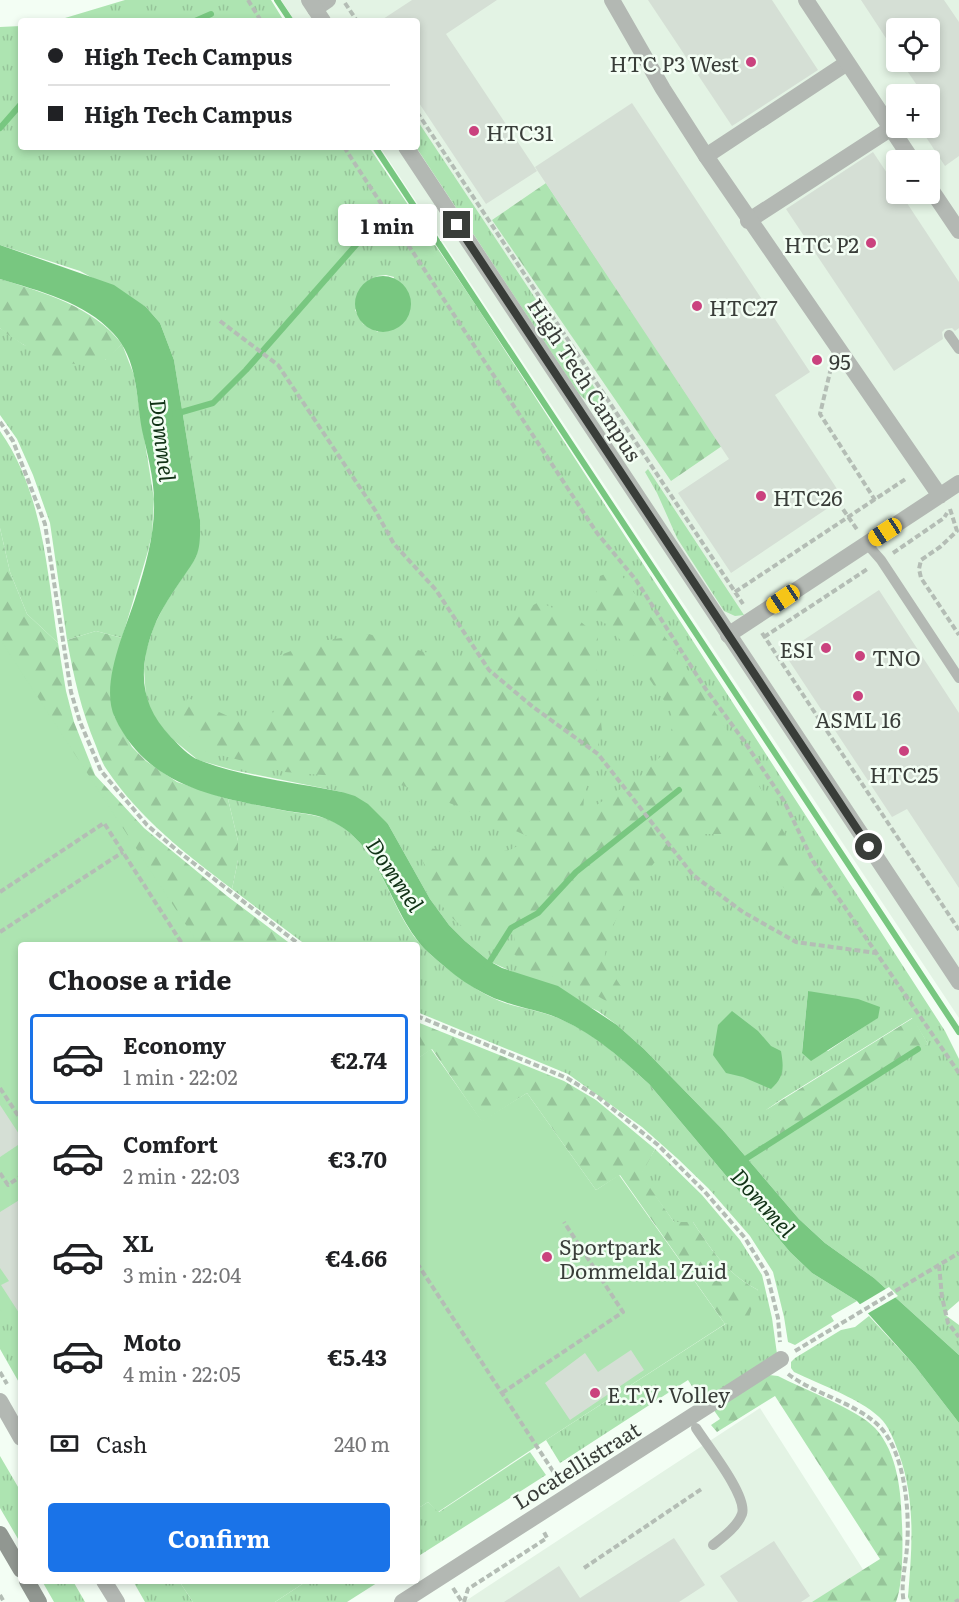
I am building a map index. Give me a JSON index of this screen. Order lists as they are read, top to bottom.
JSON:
{
  "streets": {
    "street": ["High Tech Campus", "Locatellistraat"]
  },
  "water": ["Dommel"],
  "places": [
    "HTC P3 West",
    "HTC31",
    "HTC P2",
    "HTC27",
    "95",
    "HTC26",
    "ESI",
    "TNO",
    "ASML 16",
    "HTC25",
    "Sportpark Dommeldal Zuid",
    "E.T.V. Volley"
  ],
  "page": {
    "map_buttons": ["+", "−"],
    "banner": ["High Tech Campus", "High Tech Campus"],
    "bubble": "1 min",
    "heading": "Choose a ride",
    "list": [
      {
        "name": "Economy",
        "note": "1 min · 22:02",
        "value": "€2.74"
      },
      {
        "name": "Comfort",
        "note": "2 min · 22:03",
        "value": "€3.70"
      },
      {
        "name": "XL",
        "note": "3 min · 22:04",
        "value": "€4.66"
      },
      {
        "name": "Moto",
        "note": "4 min · 22:05",
        "value": "€5.43"
      }
    ],
    "pay": ["Cash", "240 m"],
    "buttons": "Confirm"
  }
}
